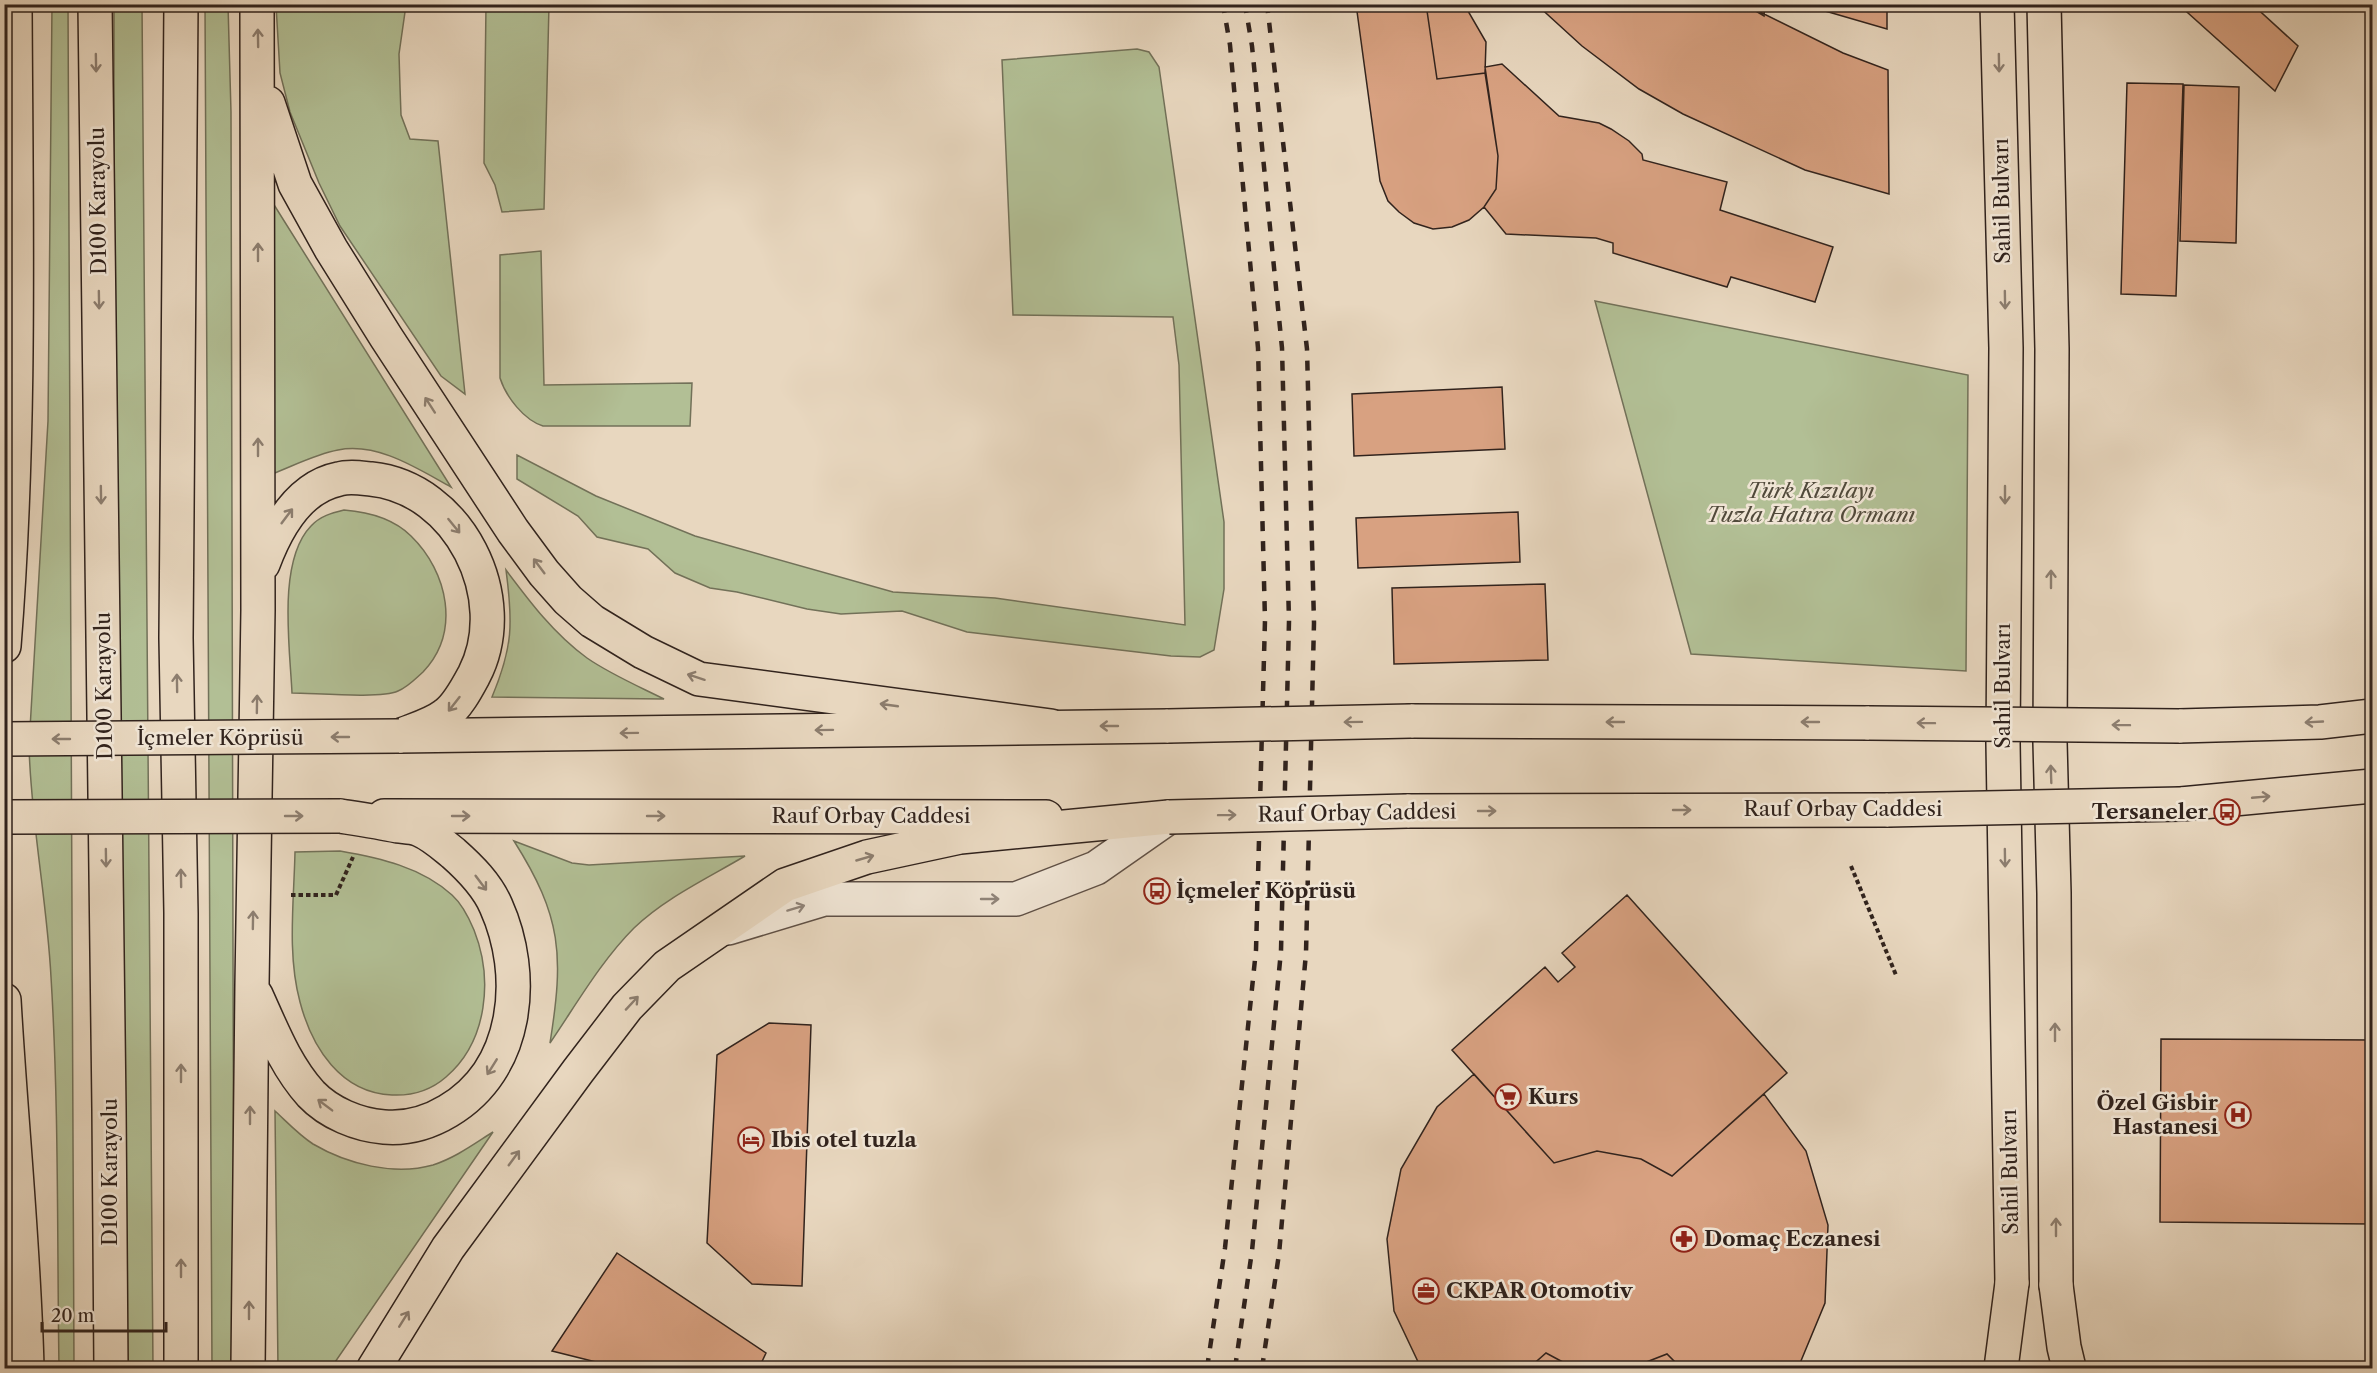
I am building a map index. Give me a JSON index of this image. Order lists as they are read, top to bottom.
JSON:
{
  "streets": {
    "main road": [
      "D100 Karayolu",
      "Sahil Bulvarı",
      "İçmeler Köprüsü",
      "Rauf Orbay Caddesi"
    ]
  },
  "parks": ["Türk Kızılayı Tuzla Hatıra Ormanı"],
  "places": {
    "bus stop": ["Tersaneler", "İçmeler Köprüsü"],
    "supermarket": ["Kurs"],
    "hospital": ["Özel Gisbir Hastanesi"],
    "hotel": ["Ibis otel tuzla"],
    "pharmacy": ["Domaç Eczanesi"],
    "office": ["CKPAR Otomotiv"]
  },
  "scale_bar": "20 m"
}
